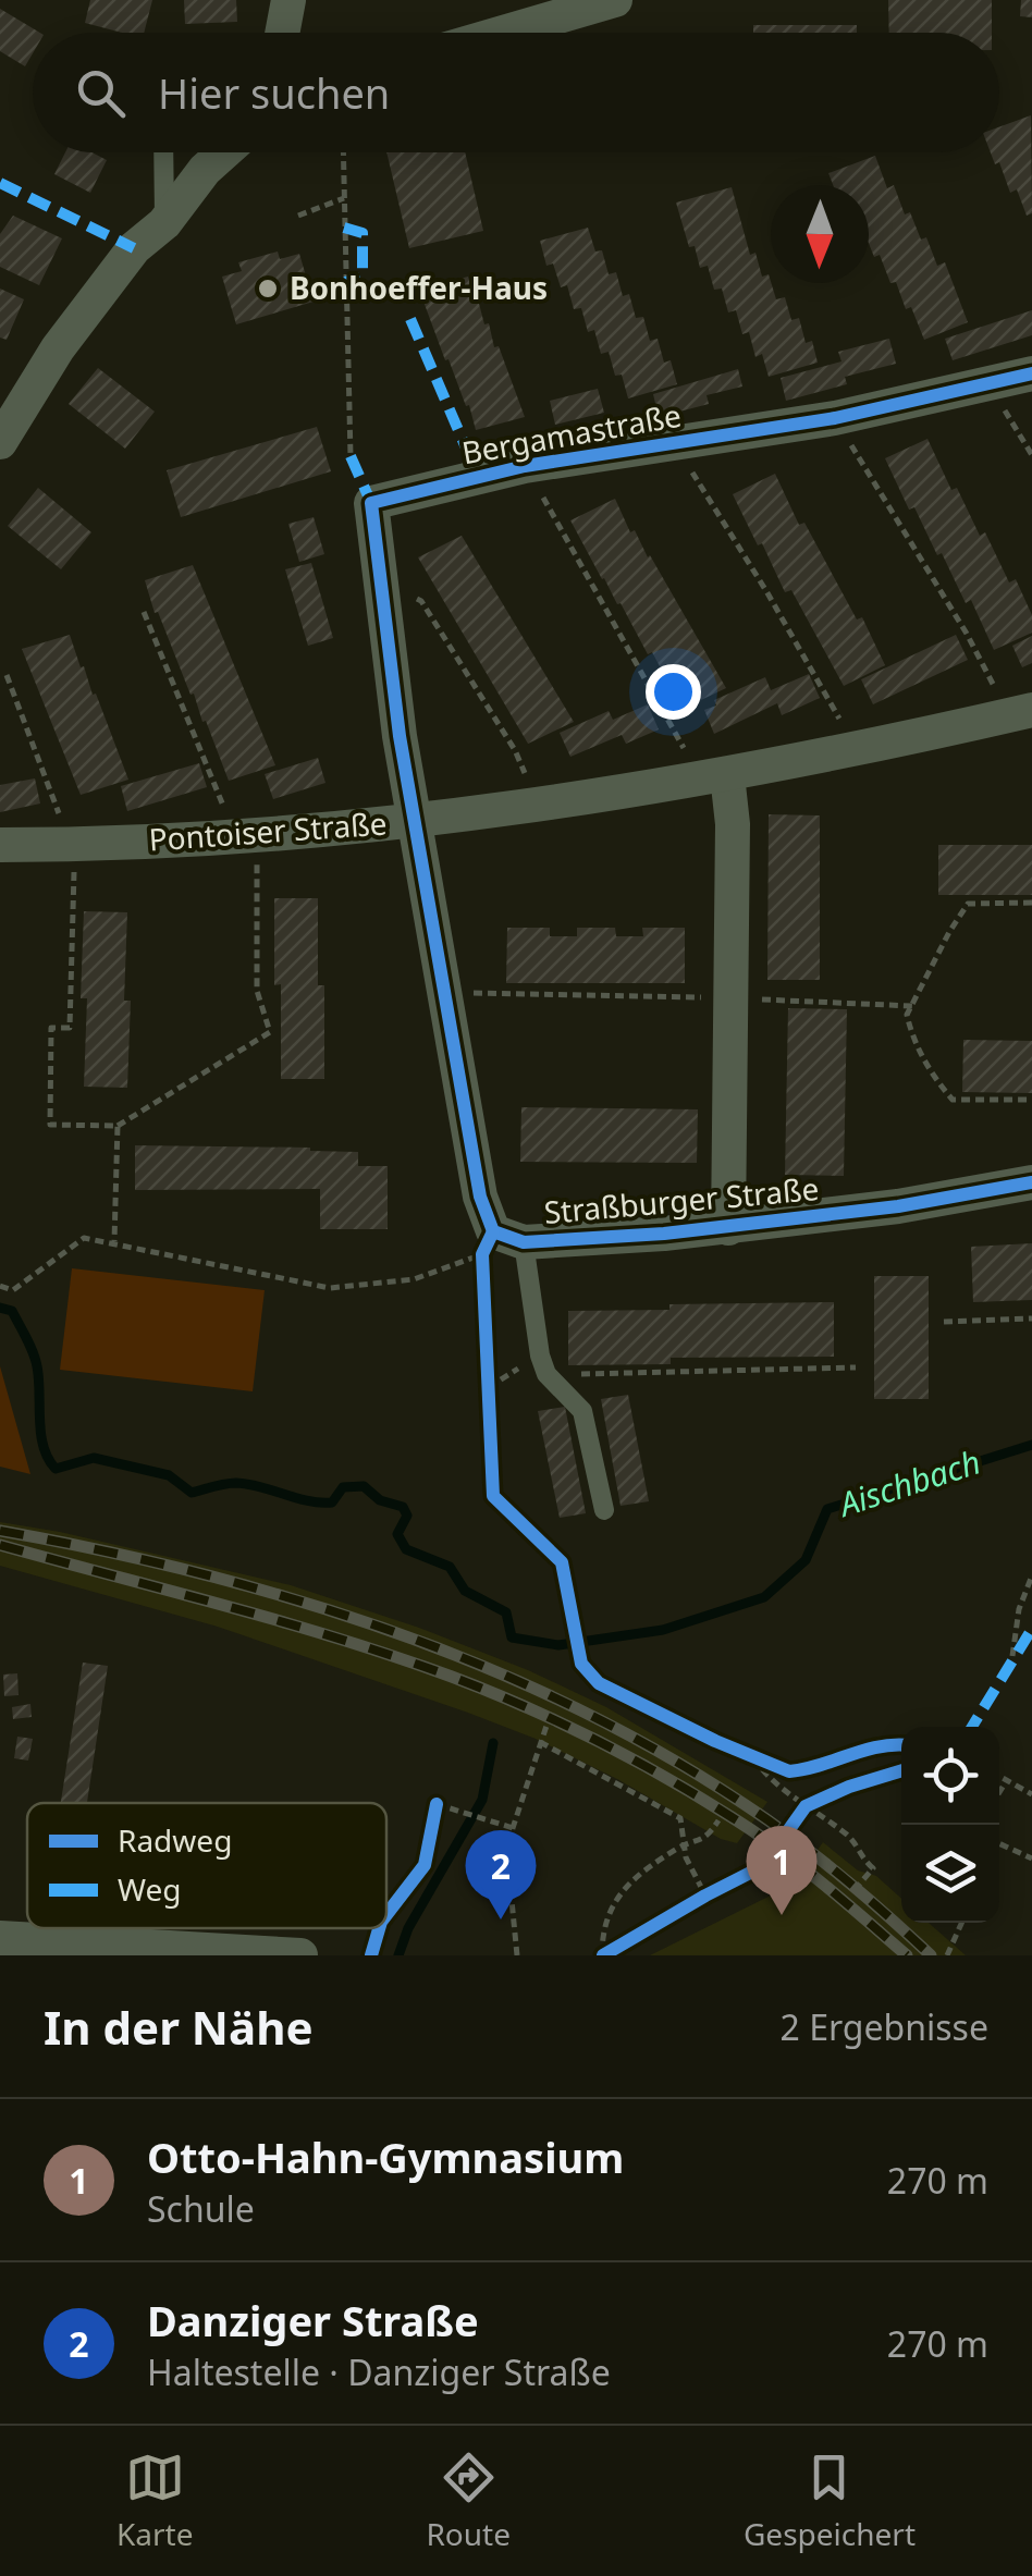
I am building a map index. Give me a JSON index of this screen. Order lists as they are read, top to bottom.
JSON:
{
  "streets": {
    "street": ["Bergamastraße", "Pontoiser Straße", "Straßburger Straße"]
  },
  "crossings": [
    ["Bergamastraße", "Pontoiser Straße"],
    ["Bergamastraße", "Straßburger Straße"],
    ["Pontoiser Straße", "Straßburger Straße"]
  ],
  "water": ["Aischbach"],
  "places": ["Bonhoeffer-Haus"],
  "legend": ["Radweg", "Weg"],
  "north": "bottom",
  "page": {
    "search": "Hier suchen",
    "pins": ["1", "2"],
    "heading": ["In der Nähe", "2 Ergebnisse"],
    "list": [
      {
        "mark": "1",
        "name": "Otto-Hahn-Gymnasium",
        "note": "Schule",
        "value": "270 m"
      },
      {
        "mark": "2",
        "name": "Danziger Straße",
        "note": "Haltestelle · Danziger Straße",
        "value": "270 m"
      }
    ],
    "nav": ["Karte", "Route", "Gespeichert"]
  }
}
